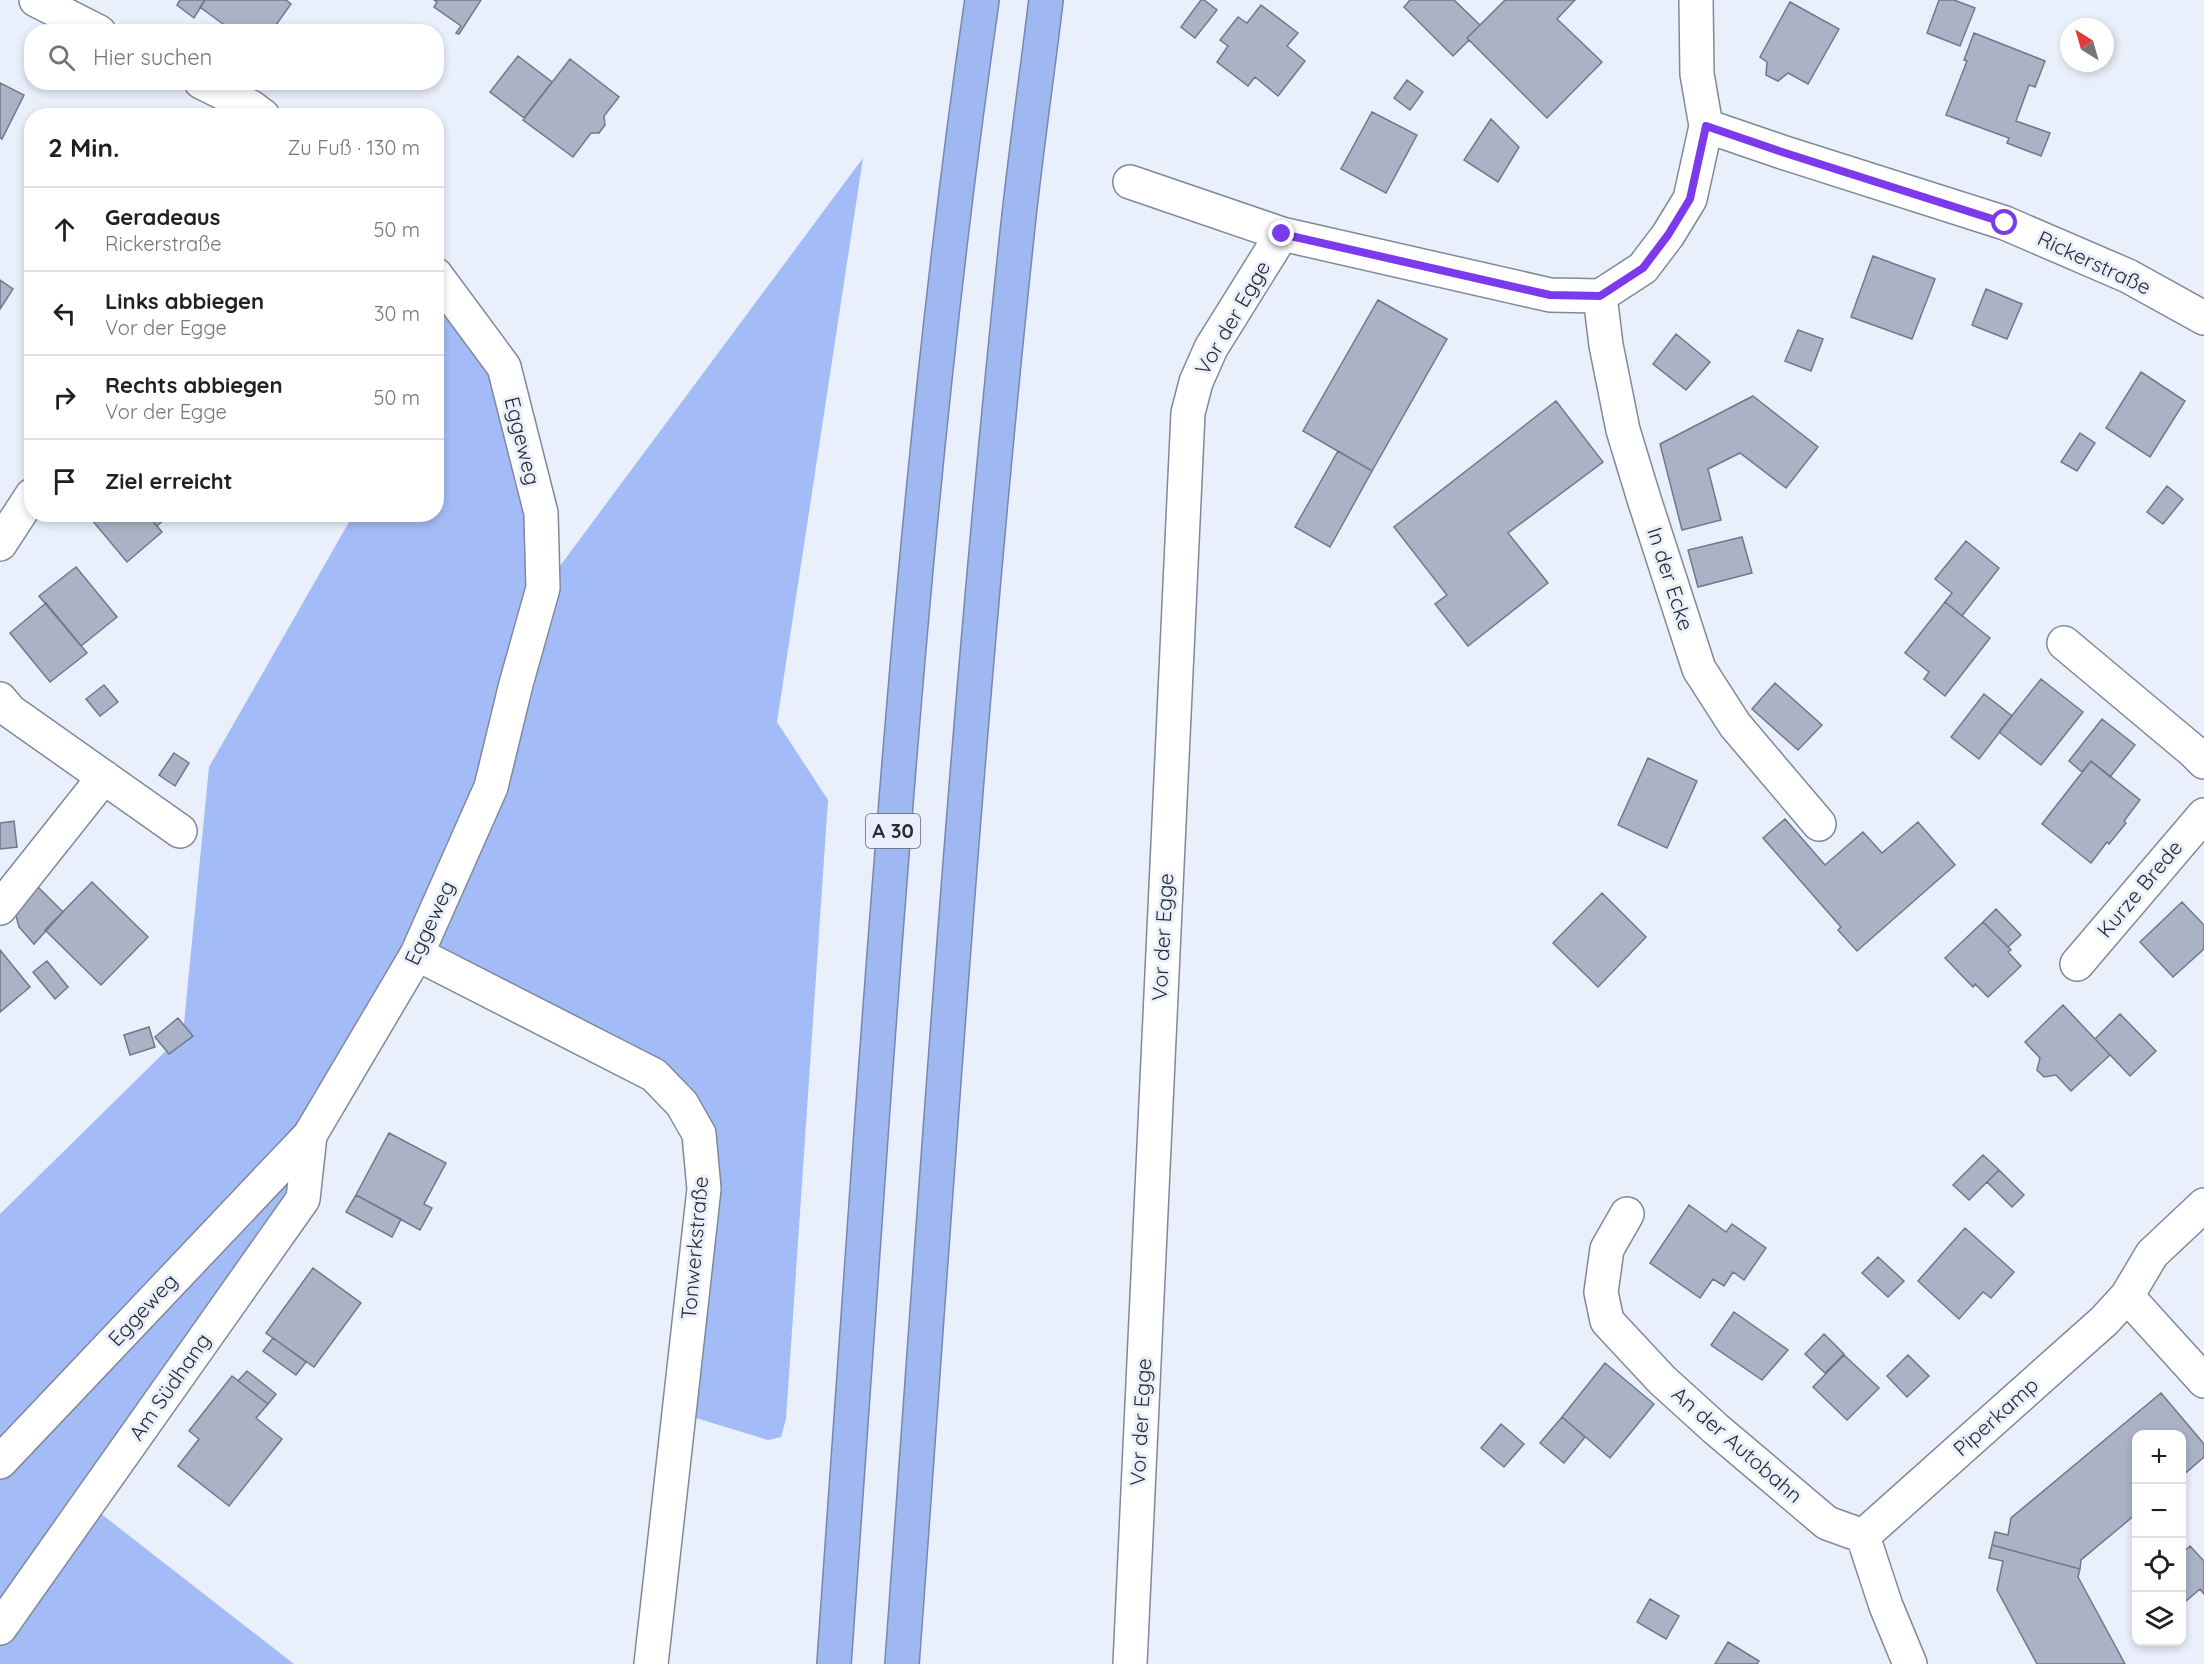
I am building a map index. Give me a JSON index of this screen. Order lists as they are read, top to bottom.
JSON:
{
  "streets": {
    "highway": ["A 30"],
    "street": [
      "Rickerstraße",
      "Vor der Egge",
      "Eggeweg",
      "In der Ecke",
      "Kurze Brede",
      "Tonwerkstraße",
      "Am Südhang",
      "Piperkamp",
      "An der Autobahn"
    ]
  },
  "crossings": [
    ["Vor der Egge", "In der Ecke"],
    ["Eggeweg", "Tonwerkstraße"],
    ["Eggeweg", "Am Südhang"],
    ["Piperkamp", "An der Autobahn"]
  ],
  "north": "top left",
  "page": {
    "search": "Hier suchen",
    "heading": ["2 Min.", "Zu Fuß · 130 m"],
    "list": [
      ["Geradeaus", "Rickerstraße", "50 m"],
      ["Links abbiegen", "Vor der Egge", "30 m"],
      ["Rechts abbiegen", "Vor der Egge", "50 m"],
      "Ziel erreicht"
    ],
    "map_buttons": ["+", "−"]
  }
}
